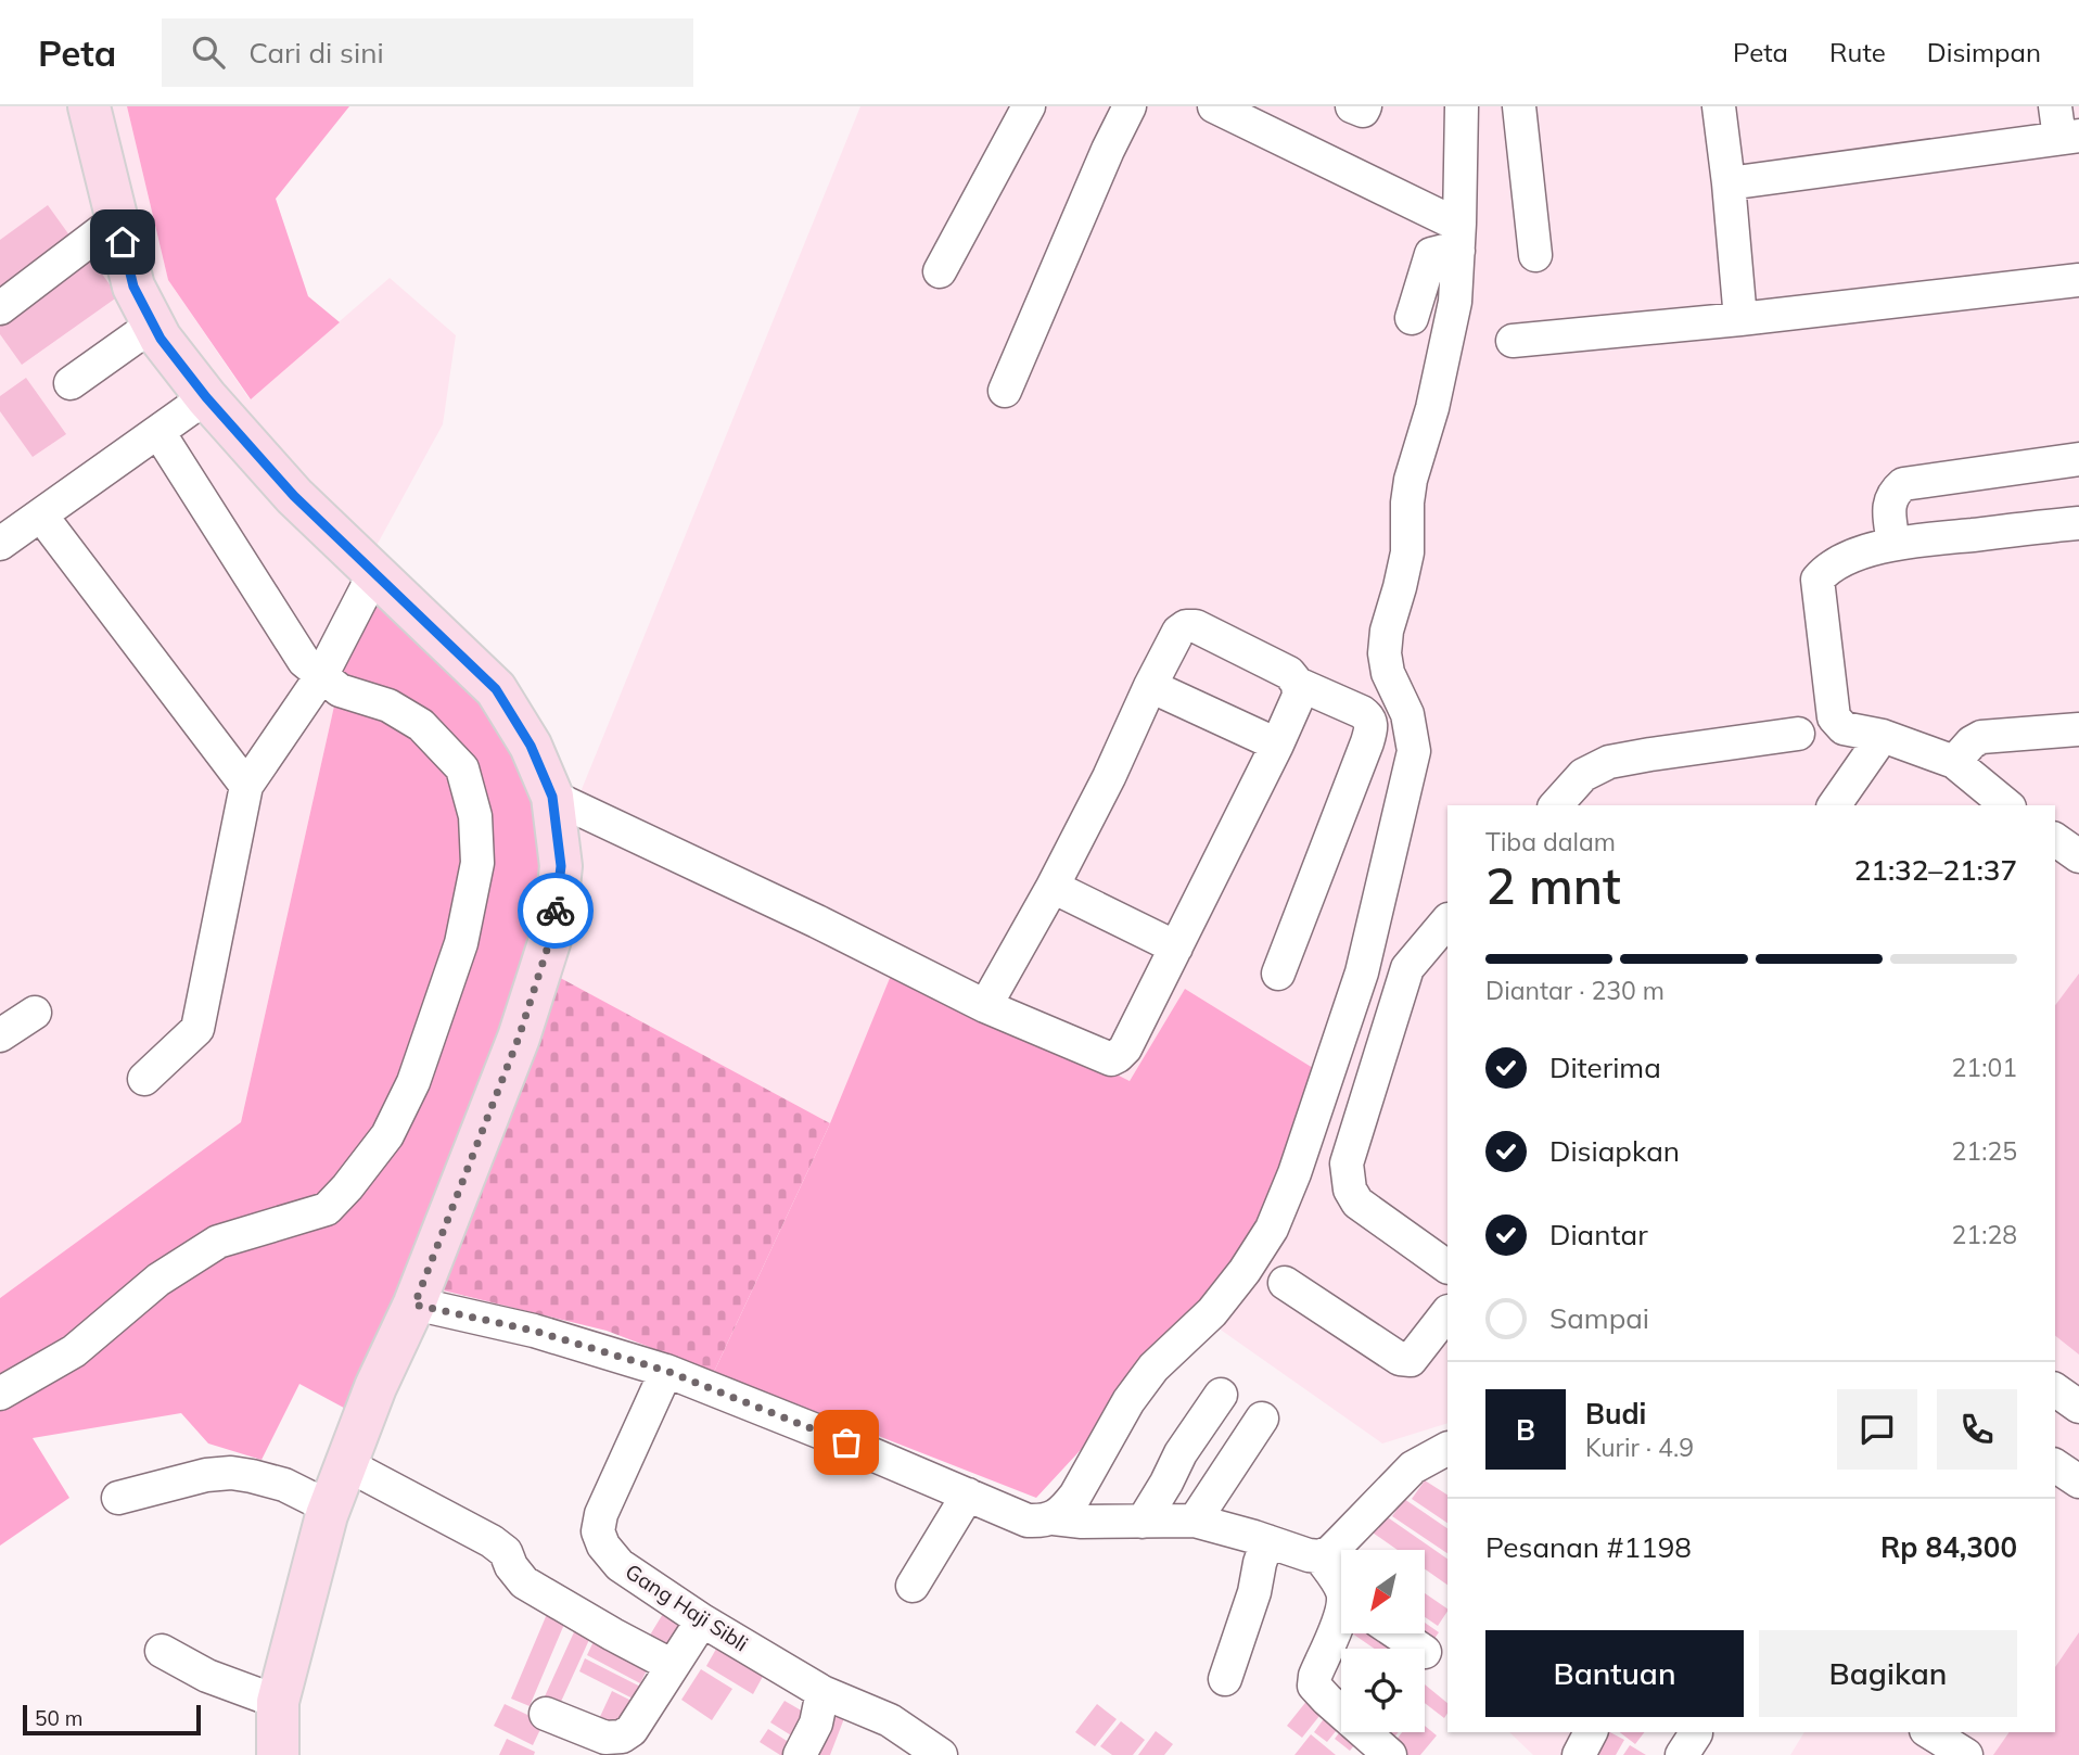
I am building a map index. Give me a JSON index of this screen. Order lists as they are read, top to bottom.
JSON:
{
  "streets": {
    "street": ["Gang Haji Sibli"]
  },
  "scale_bar": "50 m",
  "north": "bottom left",
  "page": {
    "header": "Peta",
    "search": "Cari di sini",
    "nav": ["Peta", "Rute", "Disimpan"],
    "heading": ["2 mnt", "Tiba dalam", "21:32–21:37"],
    "panel": [
      "Budi",
      "Kurir · 4.9",
      "Pesanan #1198",
      "Rp 84,300"
    ],
    "bar": "Diantar · 230 m",
    "list": [
      ["Diterima", "21:01"],
      ["Disiapkan", "21:25"],
      ["Diantar", "21:28"],
      "Sampai"
    ],
    "round": "B",
    "buttons": ["Bantuan", "Bagikan"],
    "scale": "50 m"
  }
}
